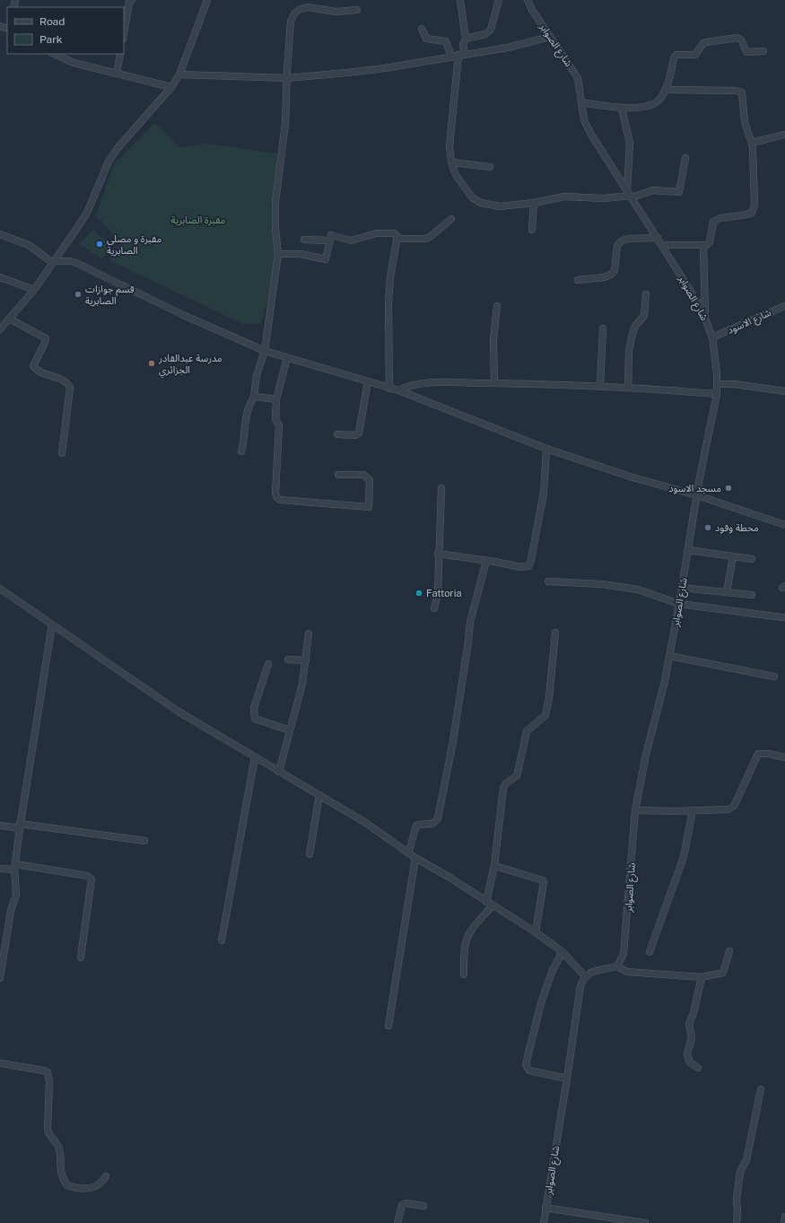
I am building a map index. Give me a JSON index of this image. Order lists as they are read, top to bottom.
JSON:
{
  "streets": {
    "street": ["شارع الصوابر", "شارع الاسود"]
  },
  "crossings": [
    ["شارع الصوابر", "شارع الاسود"]
  ],
  "parks": ["مقبرة الصابرية"],
  "places": [
    "مقبرة و مصلى الصابرية",
    "قسم جوازات الصابرية",
    "مدرسة عبدالقادر الجزائري",
    "مسجد الاسود",
    "محطة وقود",
    "Fattoria"
  ],
  "legend": ["Road", "Park"]
}
